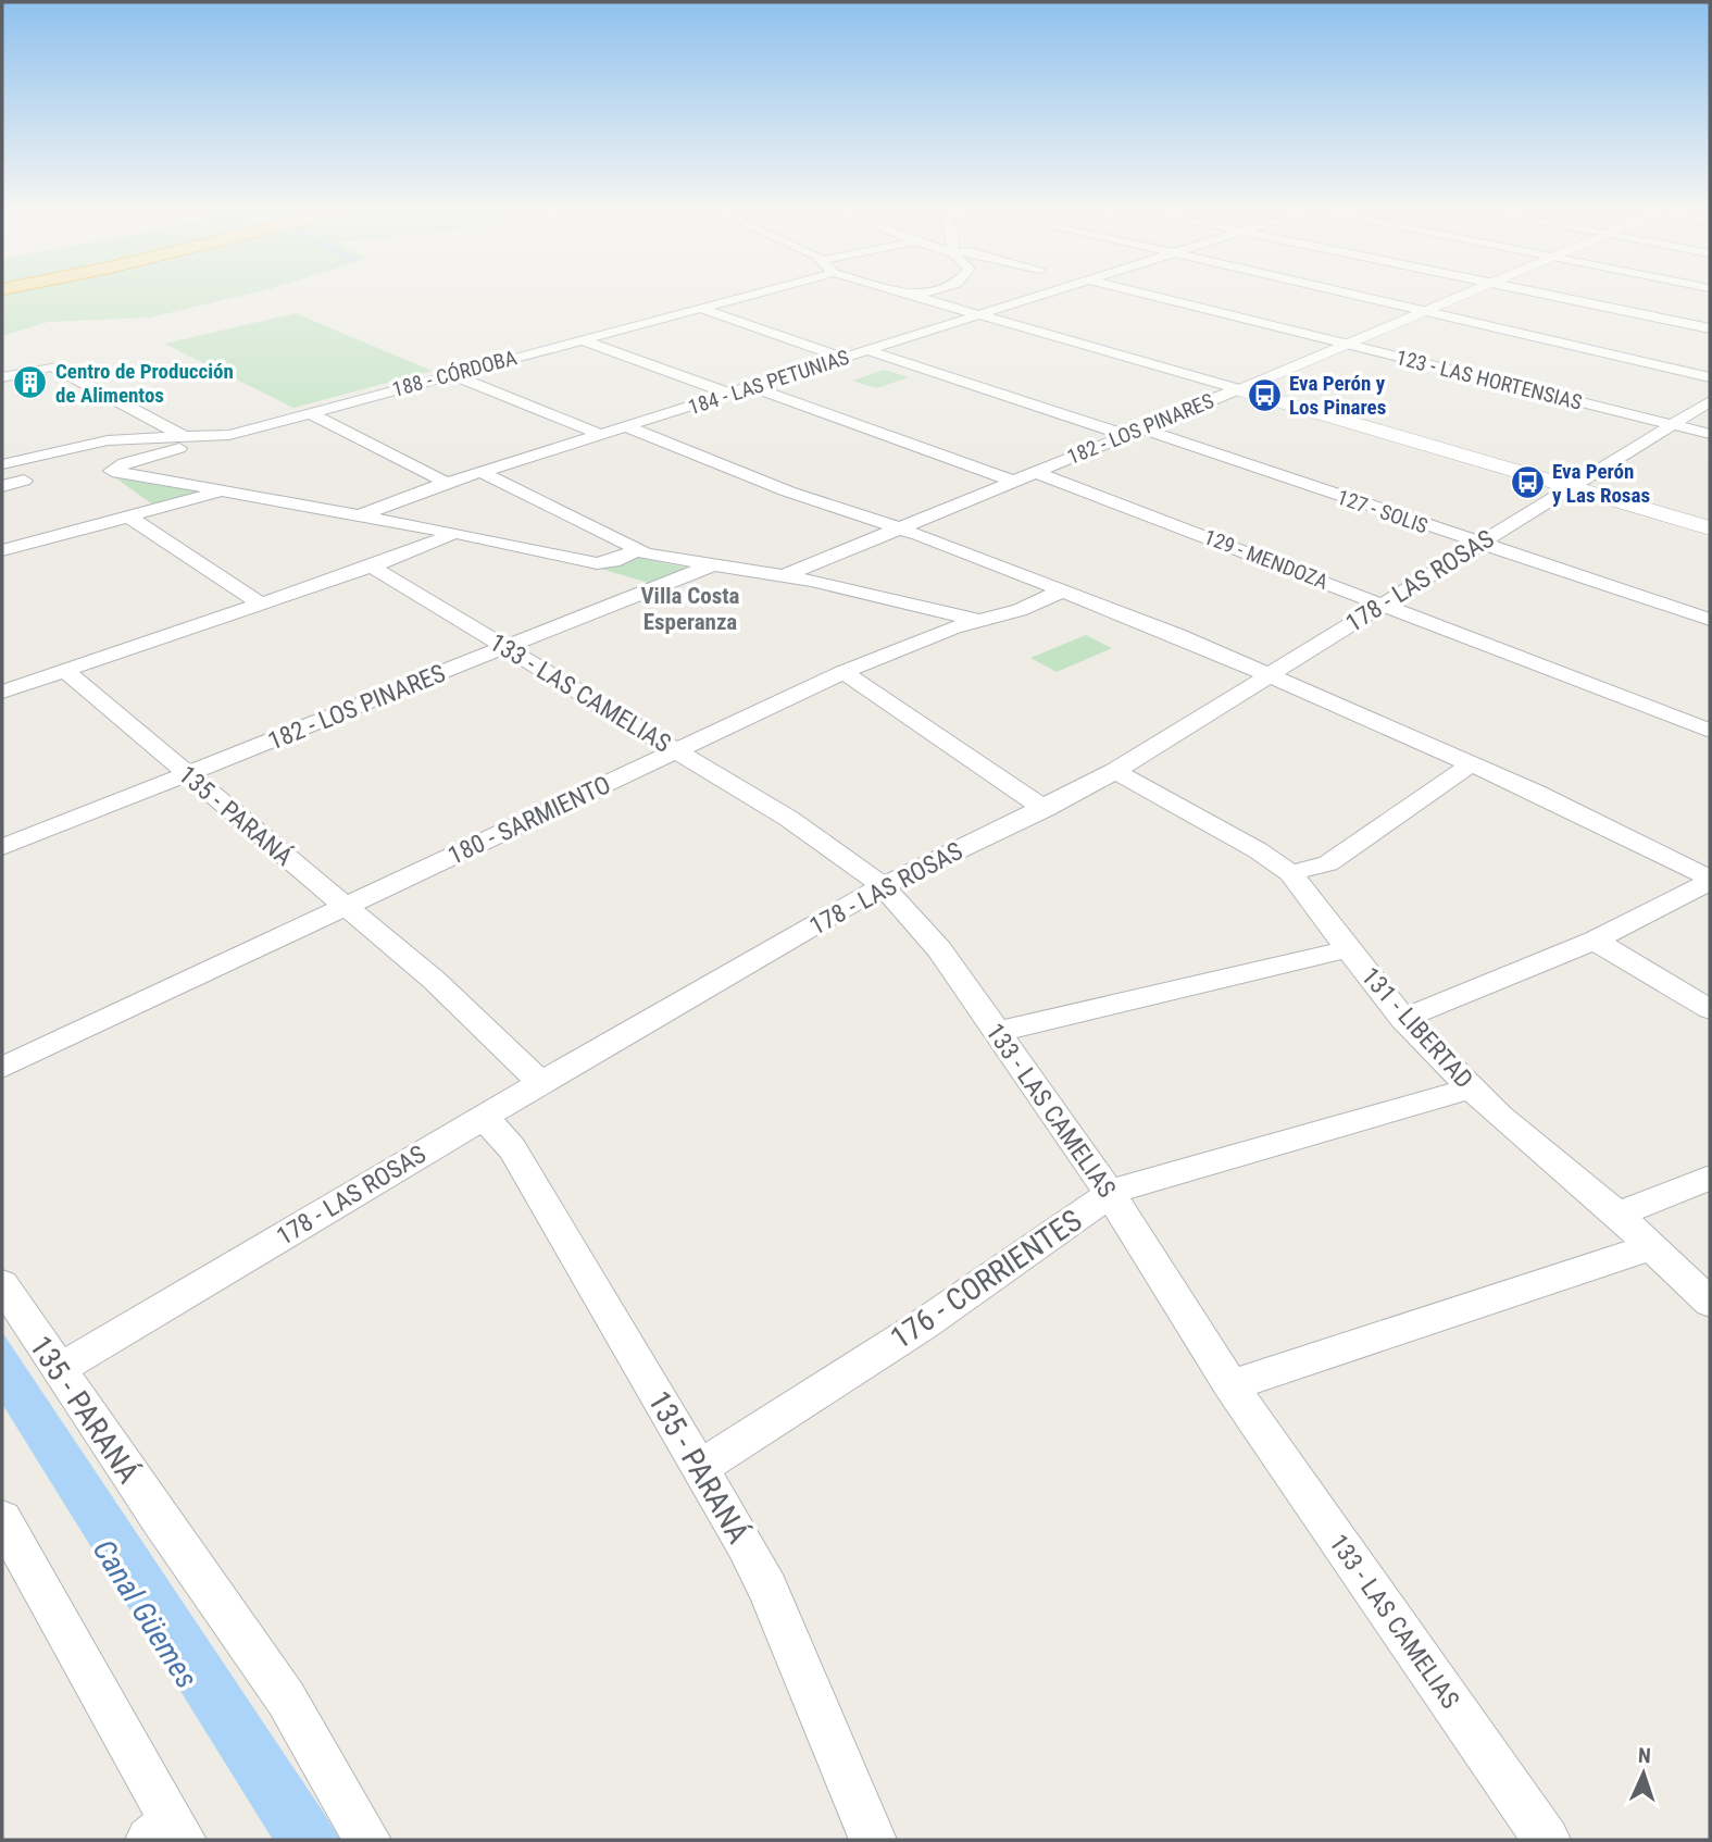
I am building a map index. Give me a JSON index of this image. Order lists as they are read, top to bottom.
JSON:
{
  "streets": {
    "street": [
      "188 - CÓRDOBA",
      "123 - LAS HORTENSIAS",
      "184 - LAS PETUNIAS",
      "182 - LOS PINARES",
      "127 - SOLIS",
      "129 - MENDOZA",
      "178 - LAS ROSAS",
      "133 - LAS CAMELIAS",
      "135 - PARANÁ",
      "180 - SARMIENTO",
      "131 - LIBERTAD",
      "176 - CORRIENTES"
    ]
  },
  "crossings": [
    ["123 - LAS HORTENSIAS", "182 - LOS PINARES"],
    ["123 - LAS HORTENSIAS", "178 - LAS ROSAS"],
    ["184 - LAS PETUNIAS", "127 - SOLIS"],
    ["182 - LOS PINARES", "127 - SOLIS"],
    ["182 - LOS PINARES", "129 - MENDOZA"],
    ["182 - LOS PINARES", "133 - LAS CAMELIAS"],
    ["182 - LOS PINARES", "135 - PARANÁ"],
    ["127 - SOLIS", "178 - LAS ROSAS"],
    ["129 - MENDOZA", "178 - LAS ROSAS"],
    ["178 - LAS ROSAS", "133 - LAS CAMELIAS"],
    ["178 - LAS ROSAS", "135 - PARANÁ"],
    ["178 - LAS ROSAS", "131 - LIBERTAD"],
    ["133 - LAS CAMELIAS", "180 - SARMIENTO"],
    ["133 - LAS CAMELIAS", "176 - CORRIENTES"],
    ["135 - PARANÁ", "180 - SARMIENTO"],
    ["135 - PARANÁ", "176 - CORRIENTES"],
    ["131 - LIBERTAD", "176 - CORRIENTES"]
  ],
  "districts": ["Villa Costa Esperanza"],
  "water": ["Canal Güemes"],
  "places": {
    "building": ["Centro de Producción de Alimentos"],
    "bus stop": ["Eva Perón y Los Pinares", "Eva Perón y Las Rosas"]
  },
  "north": "top"
}
